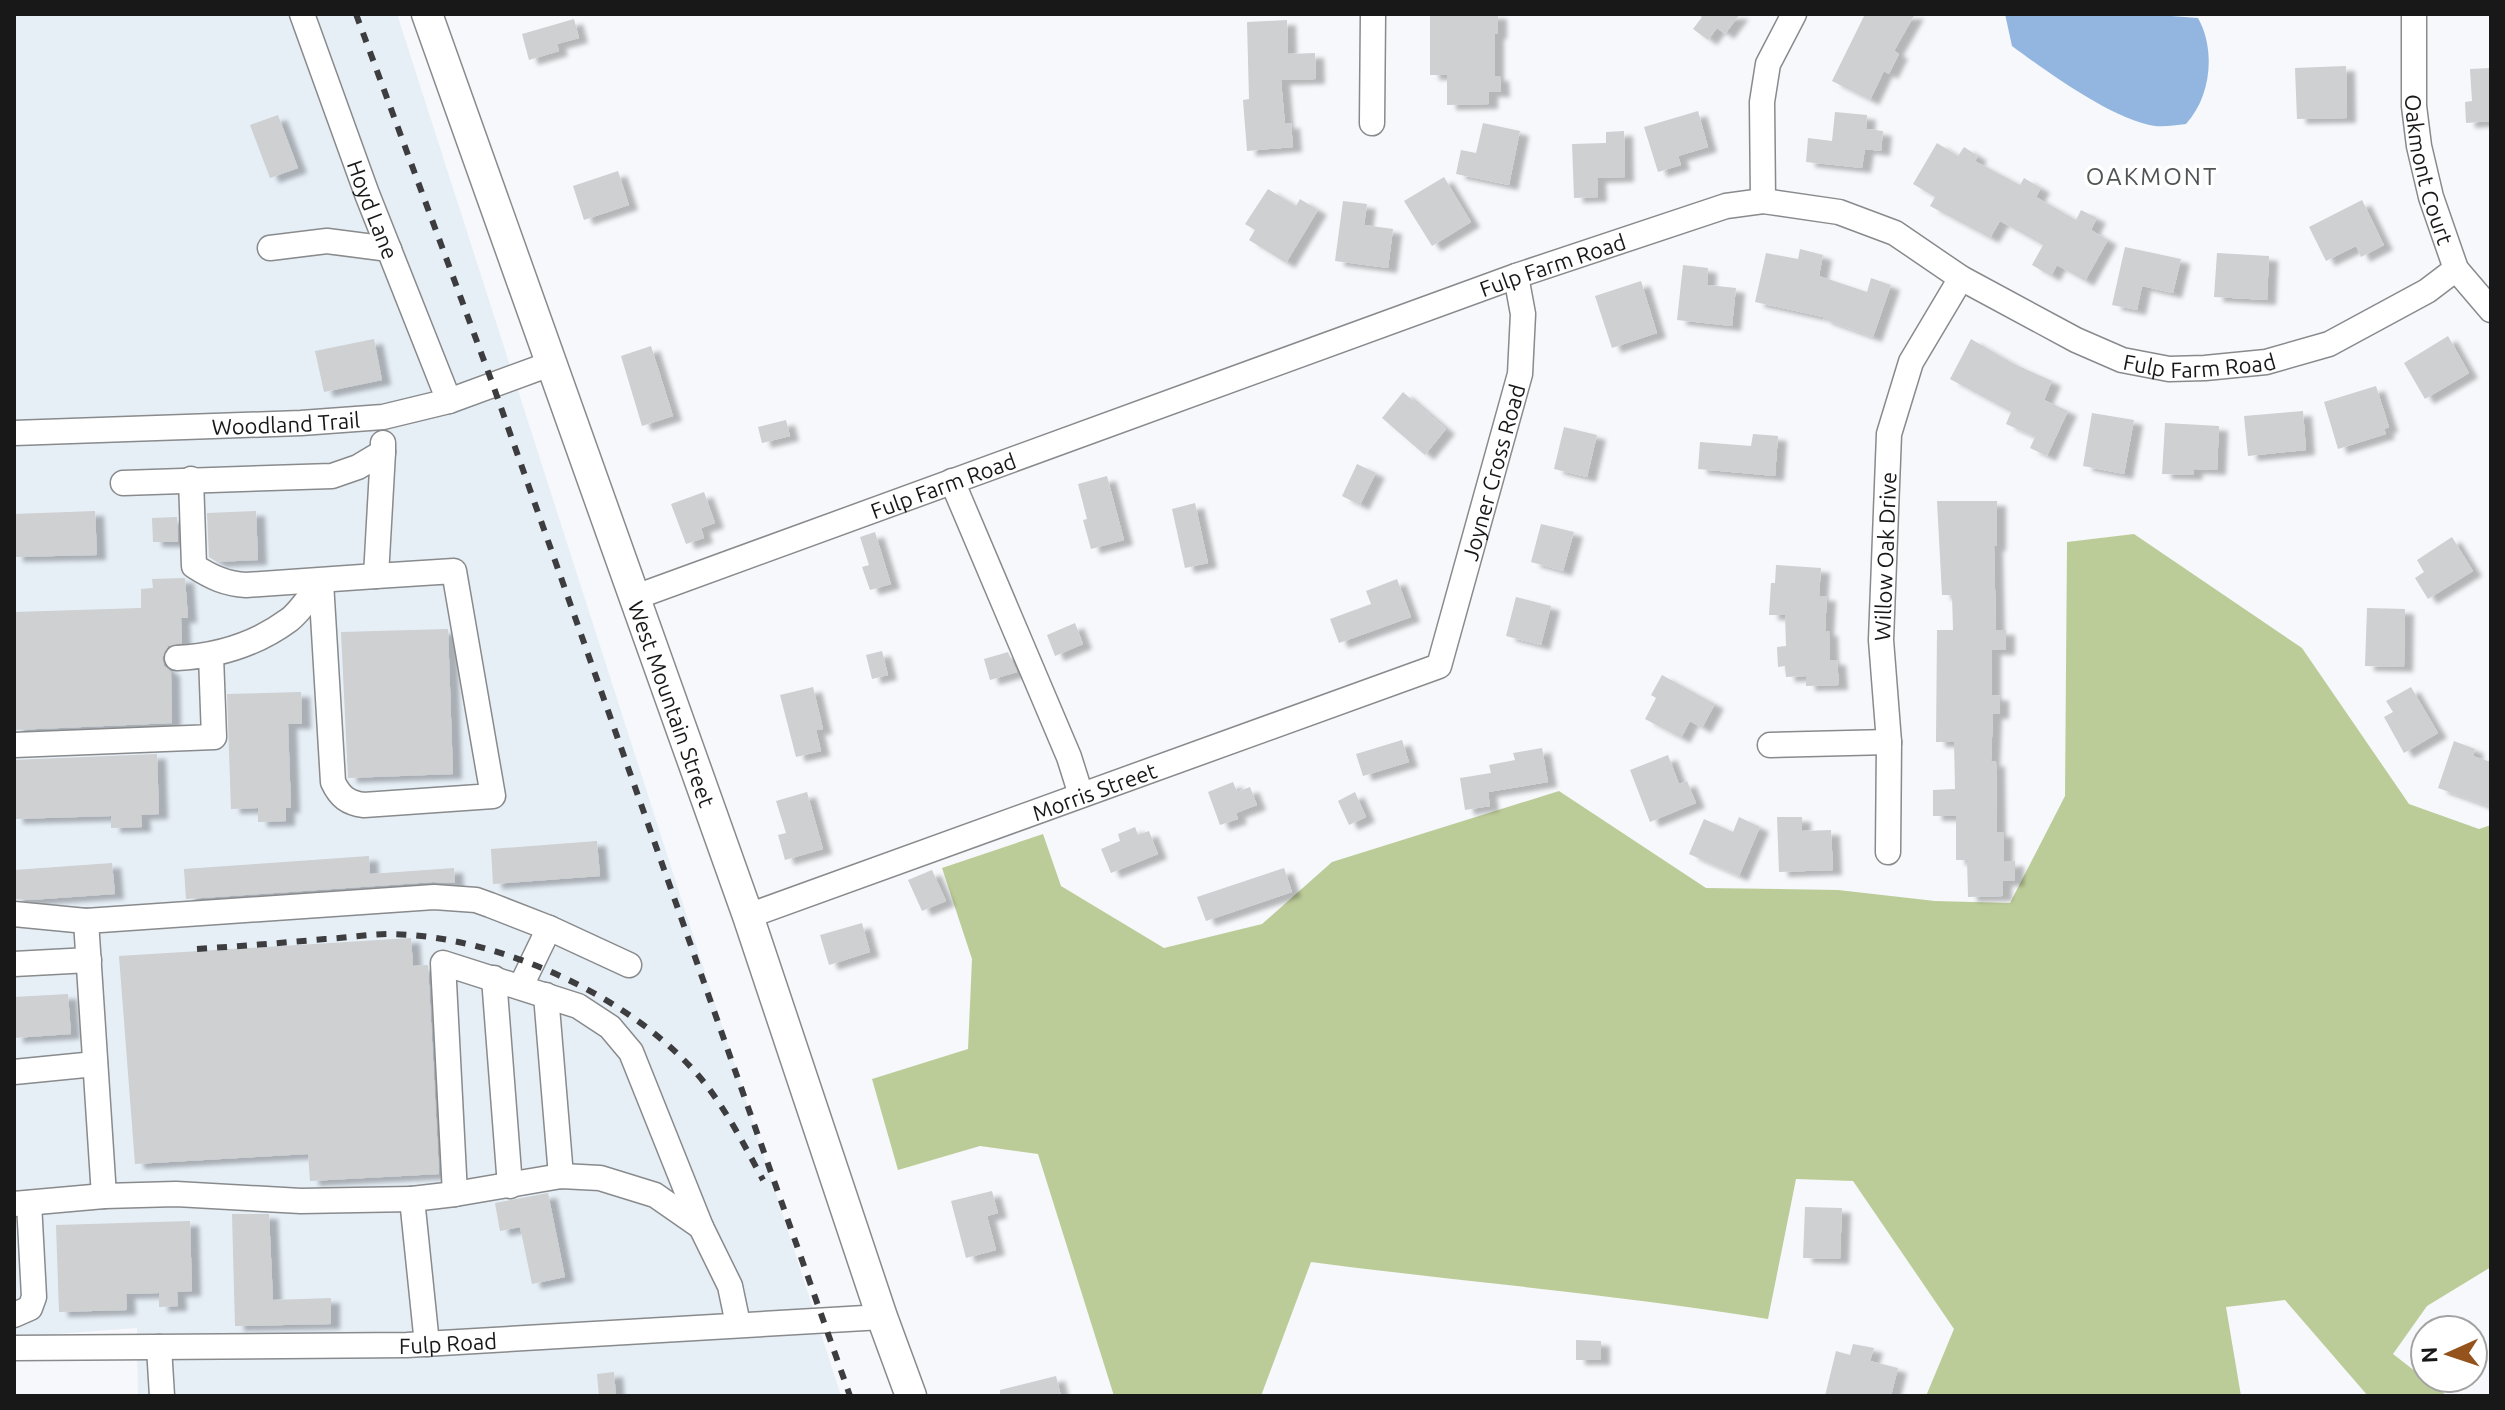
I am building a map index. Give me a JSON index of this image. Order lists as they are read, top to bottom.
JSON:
{
  "streets": {
    "main road": ["West Mountain Street"],
    "street": [
      "Oakmont Court",
      "Hoyd Lane",
      "Fulp Farm Road",
      "Woodland Trail",
      "Joyner Cross Road",
      "Willow Oak Drive",
      "Morris Street",
      "Fulp Road"
    ]
  },
  "crossings": [
    ["Oakmont Court", "Fulp Farm Road"],
    ["Hoyd Lane", "Woodland Trail"],
    ["Fulp Farm Road", "Joyner Cross Road"],
    ["Fulp Farm Road", "Willow Oak Drive"],
    ["Fulp Farm Road", "West Mountain Street"],
    ["Woodland Trail", "West Mountain Street"],
    ["Joyner Cross Road", "Morris Street"],
    ["West Mountain Street", "Morris Street"],
    ["West Mountain Street", "Fulp Road"]
  ],
  "districts": ["OAKMONT"],
  "north": "left"
}
